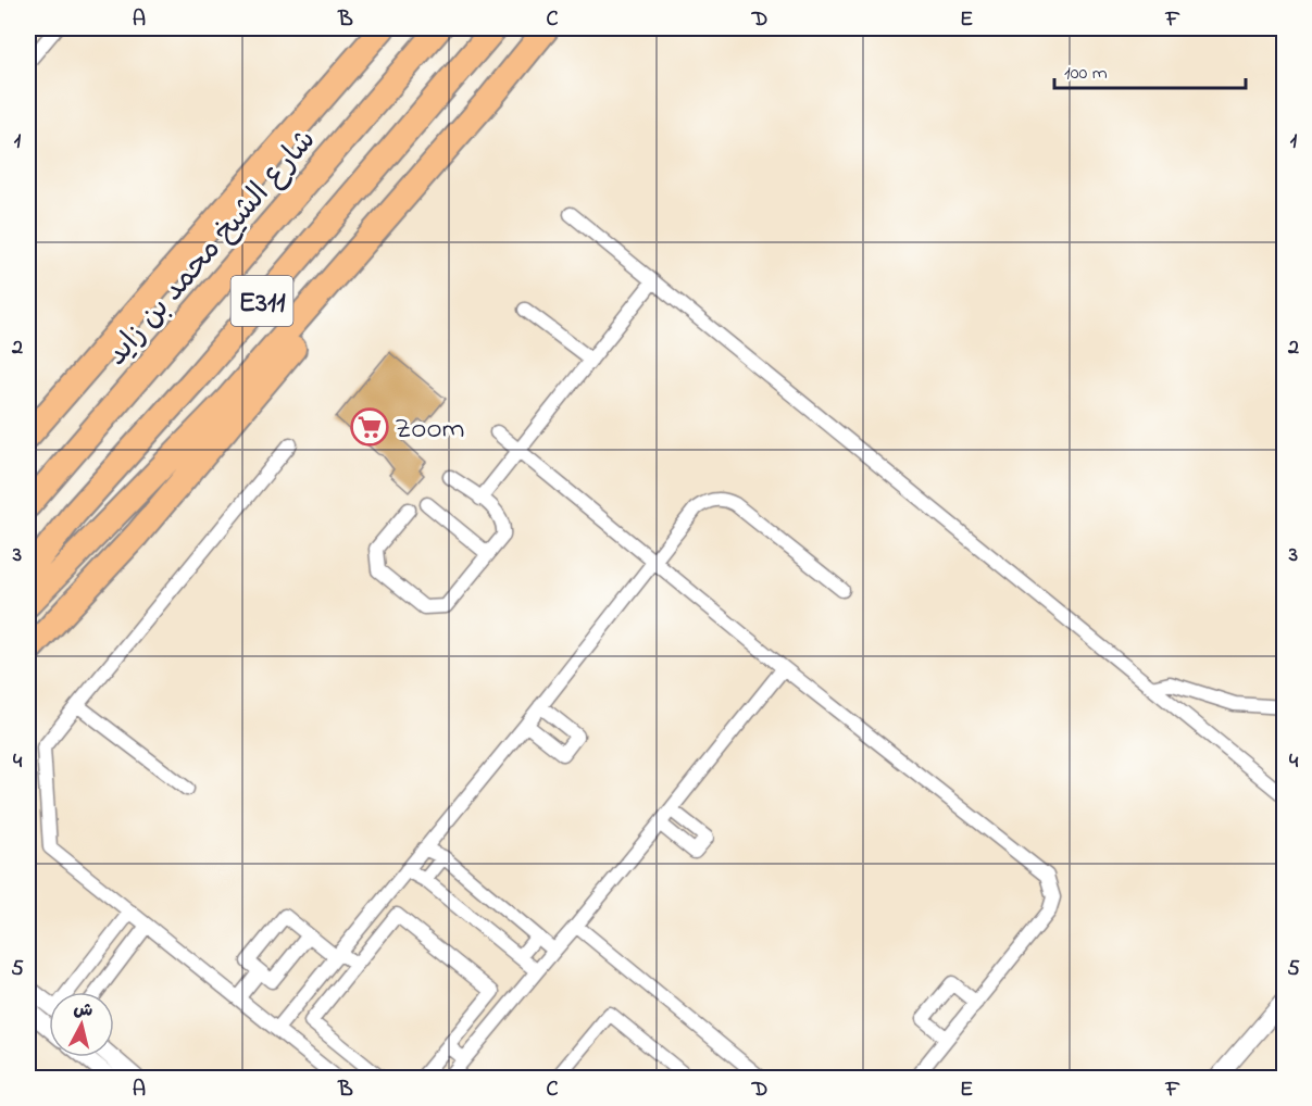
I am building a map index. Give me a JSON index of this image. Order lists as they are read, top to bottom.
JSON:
{
  "streets": {
    "highway": ["شارع الشيخ محمد بن زايد", "E311"]
  },
  "places": {
    "supermarket": ["Zoom"]
  },
  "scale_bar": "100 m",
  "north": "top",
  "grid": {
    "columns": [
      "A",
      "B",
      "C",
      "D",
      "E",
      "F"
    ],
    "rows": [
      "1",
      "2",
      "3",
      "4",
      "5"
    ]
  }
}
